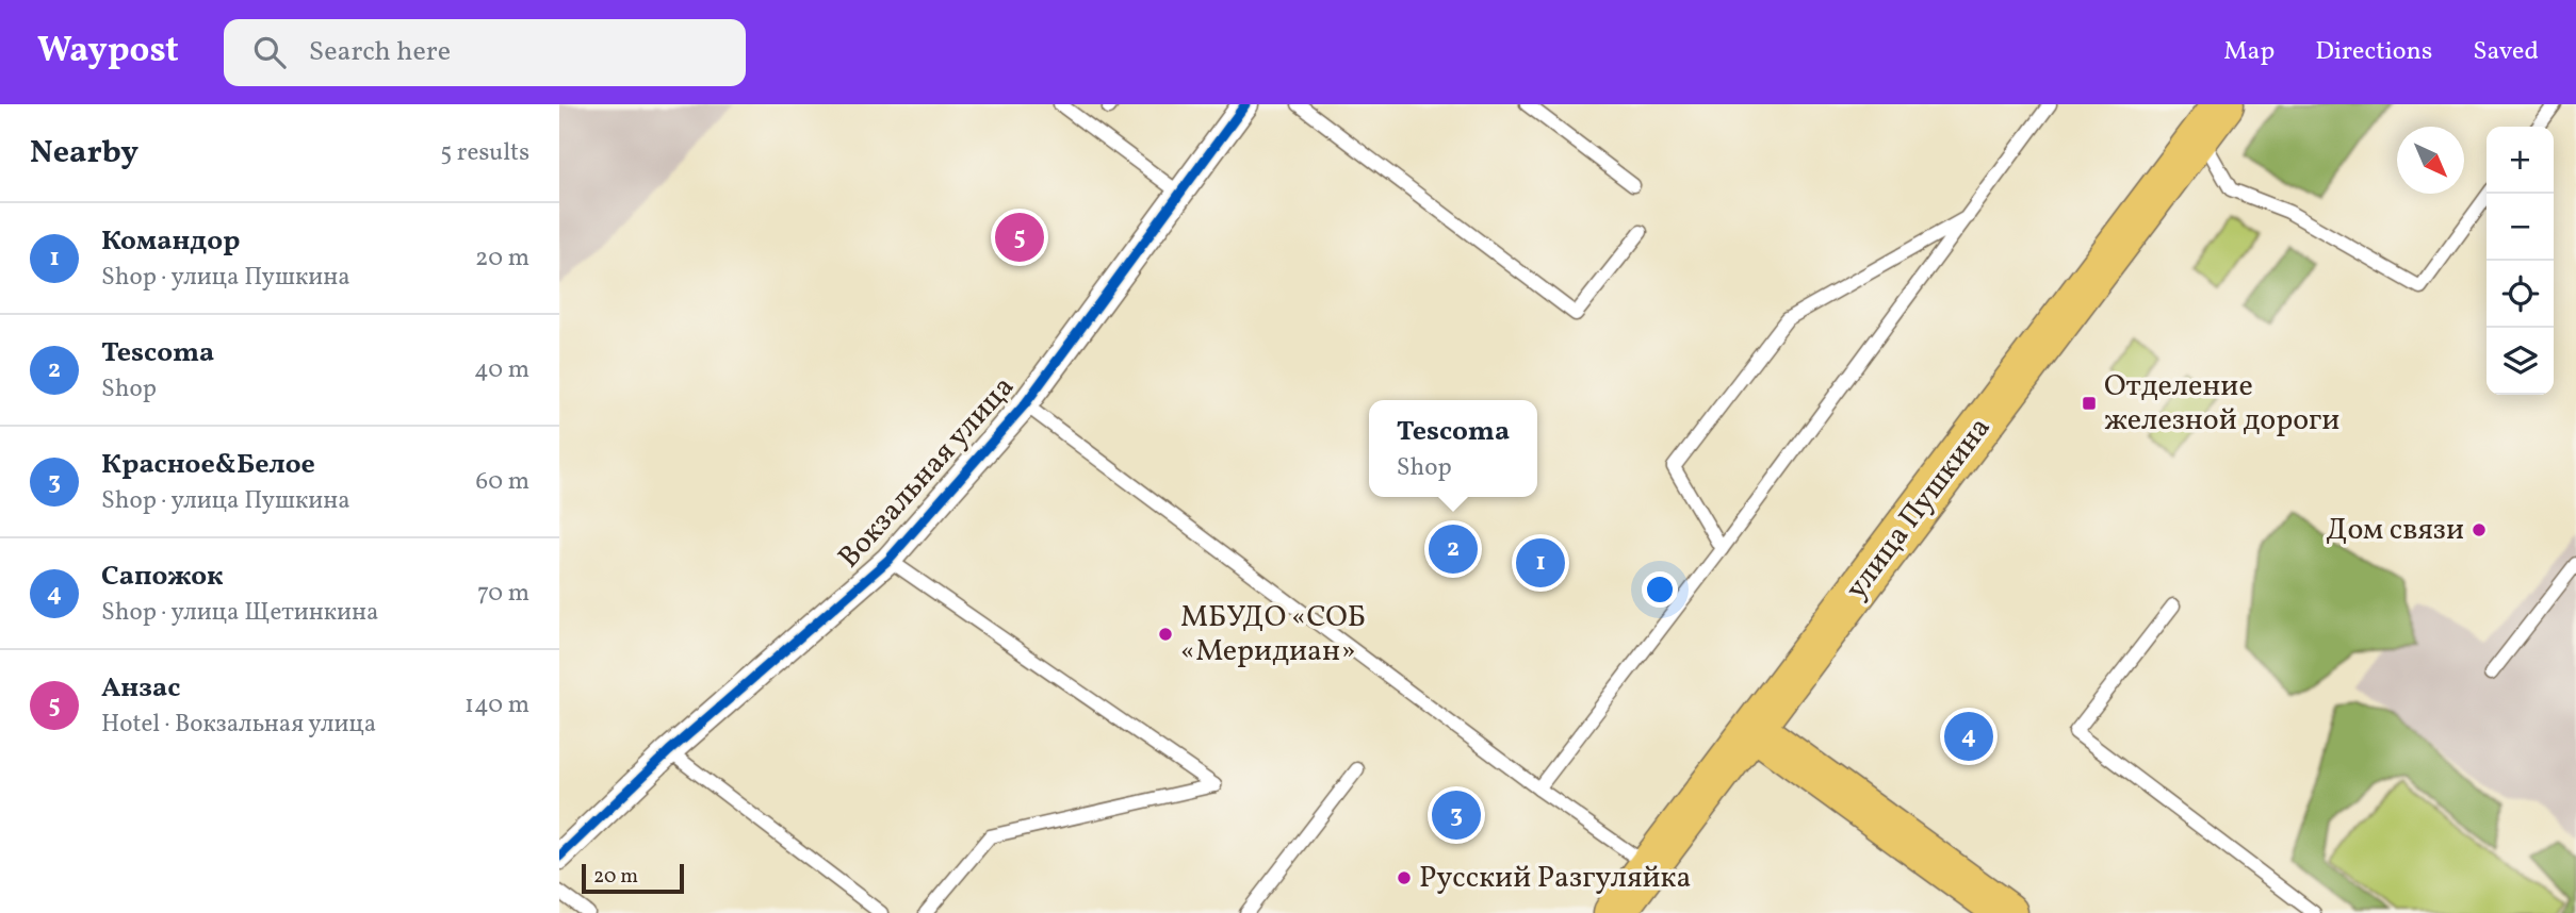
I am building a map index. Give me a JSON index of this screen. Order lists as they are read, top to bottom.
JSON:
{
  "streets": {
    "main road": ["улица Пушкина"],
    "street": ["Вокзальная улица"]
  },
  "places": {
    "transit": ["Отделение железной дороги"],
    "other": ["Дом связи", "МБУДО «СОБ «Меридиан»", "Русский Разгуляйка"]
  },
  "scale_bar": "20 m",
  "north": "bottom right",
  "page": {
    "header": "Waypost",
    "search": "Search here",
    "nav": ["Map", "Directions", "Saved"],
    "heading": ["Nearby", "5 results"],
    "map_buttons": ["+", "−"],
    "list": [
      {
        "mark": "1",
        "name": "Командор",
        "note": "Shop · улица Пушкина",
        "value": "20 m"
      },
      {
        "mark": "2",
        "name": "Tescoma",
        "note": "Shop",
        "value": "40 m"
      },
      {
        "mark": "3",
        "name": "Красное&Белое",
        "note": "Shop · улица Пушкина",
        "value": "60 m"
      },
      {
        "mark": "4",
        "name": "Сапожок",
        "note": "Shop · улица Щетинкина",
        "value": "70 m"
      },
      {
        "mark": "5",
        "name": "Анзас",
        "note": "Hotel · Вокзальная улица",
        "value": "140 m"
      }
    ],
    "pins": [
      "5",
      "2",
      "1",
      "4",
      "3"
    ],
    "popup": ["Tescoma", "Shop"],
    "scale": "20 m"
  }
}
